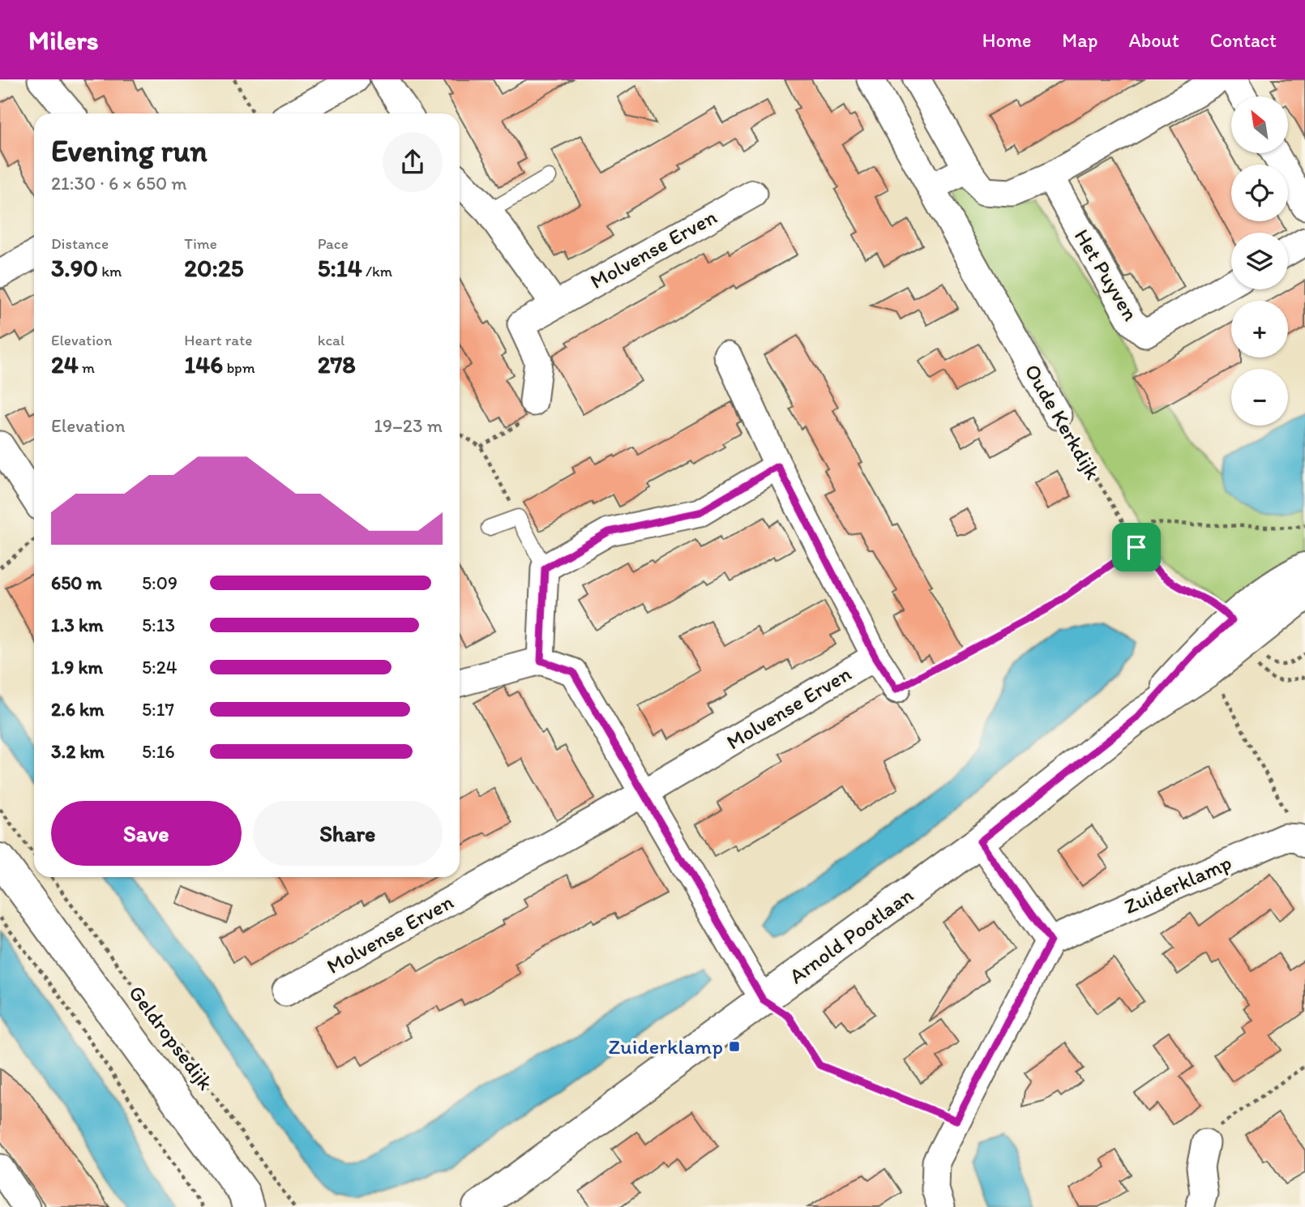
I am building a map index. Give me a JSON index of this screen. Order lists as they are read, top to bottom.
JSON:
{
  "streets": {
    "street": [
      "Molvense Erven",
      "Het Puyven",
      "Oude Kerkdijk",
      "Zuiderklamp",
      "Arnold Pootlaan",
      "Geldropsedijk"
    ]
  },
  "crossings": [
    ["Oude Kerkdijk", "Arnold Pootlaan"]
  ],
  "places": {
    "transit": ["Zuiderklamp"]
  },
  "north": "top left",
  "page": {
    "header": "Milers",
    "nav": [
      "Home",
      "Map",
      "About",
      "Contact"
    ],
    "map_buttons": ["+", "−"],
    "heading": ["Evening run", "21:30 · 6 × 650 m"],
    "stats": [
      ["Distance", "3.90 km"],
      ["Time", "20:25"],
      ["Pace", "5:14 /km"],
      ["Elevation", "24 m"],
      ["Heart rate", "146 bpm"],
      ["kcal", "278"]
    ],
    "chart": ["Elevation", "19–23 m"],
    "list": [
      {
        "name": "650 m",
        "note": "5:09"
      },
      {
        "name": "1.3 km",
        "note": "5:13"
      },
      {
        "name": "1.9 km",
        "note": "5:24"
      },
      {
        "name": "2.6 km",
        "note": "5:17"
      },
      {
        "name": "3.2 km",
        "note": "5:16"
      }
    ],
    "buttons": ["Save", "Share"]
  }
}
